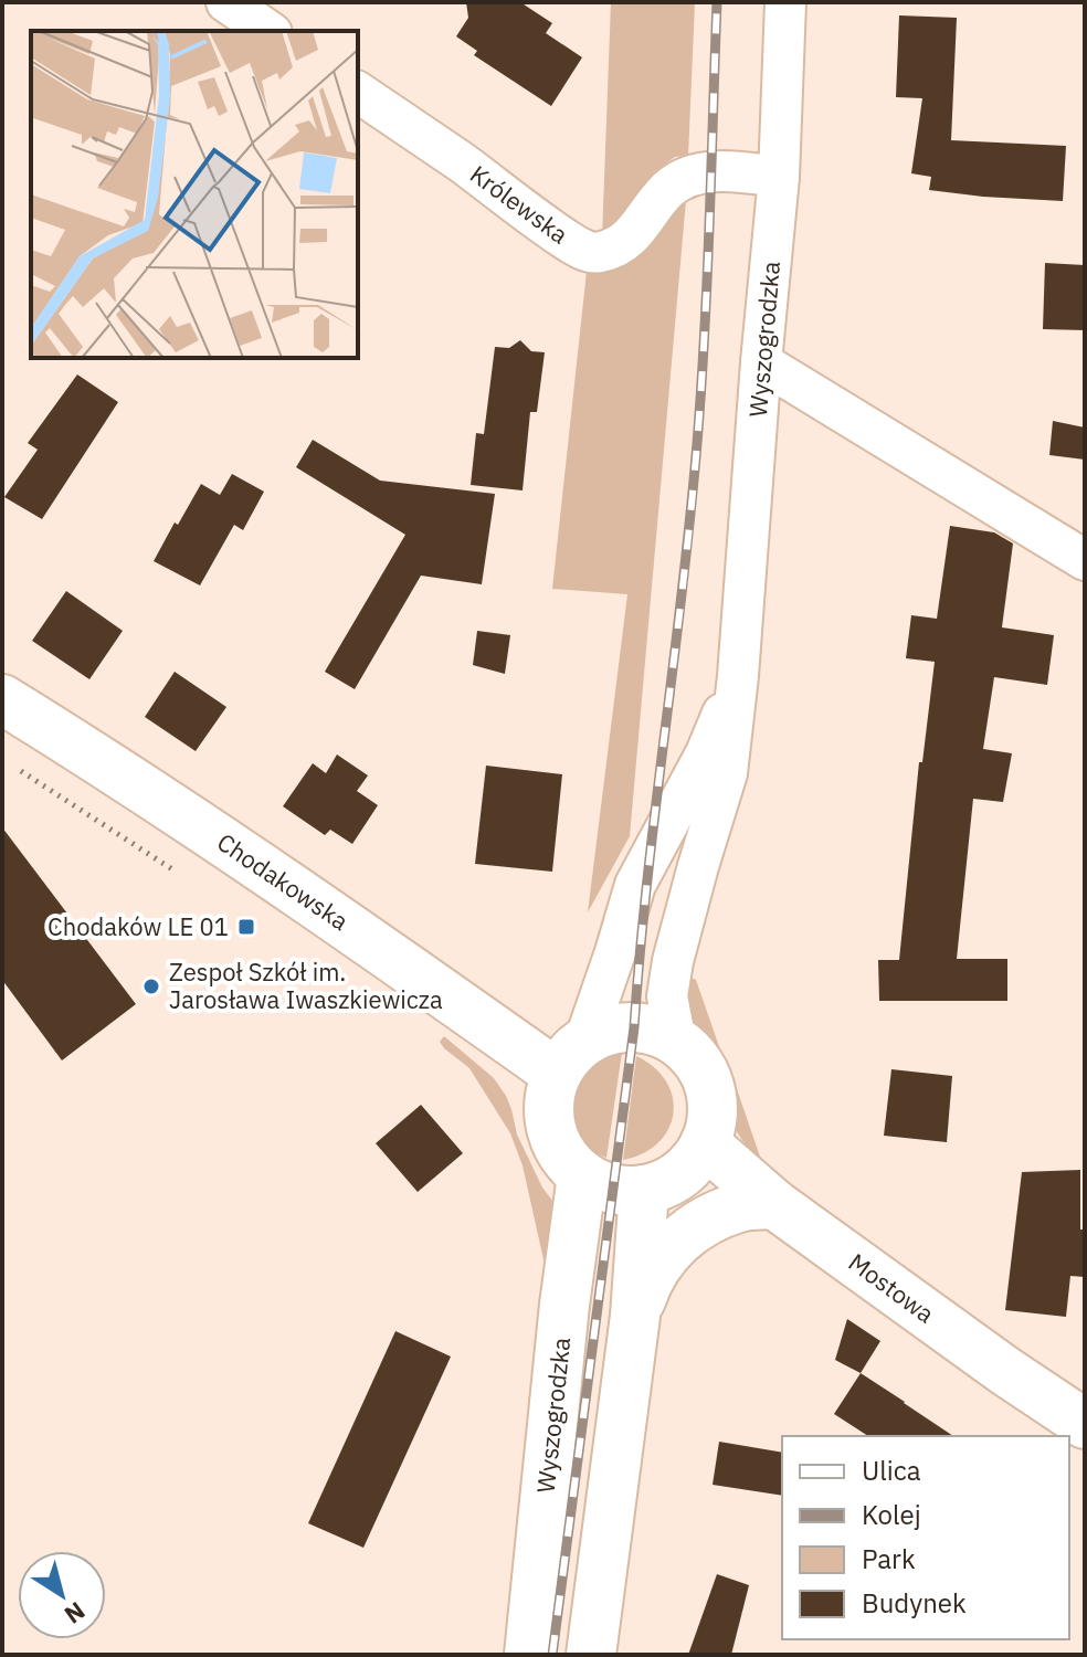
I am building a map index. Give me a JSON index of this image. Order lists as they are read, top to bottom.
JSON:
{
  "streets": {
    "main road": ["Wyszogrodzka", "Chodakowska", "Mostowa"],
    "street": ["Królewska"]
  },
  "crossings": [
    ["Królewska", "Wyszogrodzka"],
    ["Wyszogrodzka", "Chodakowska"],
    ["Wyszogrodzka", "Mostowa"],
    ["Chodakowska", "Mostowa"]
  ],
  "places": {
    "transit": ["Chodaków LE 01"],
    "other": ["Zespoł Szkół im. Jarosława Iwaszkiewicza"]
  },
  "legend": [
    "Ulica",
    "Kolej",
    "Park",
    "Budynek"
  ],
  "north": "bottom right"
}
